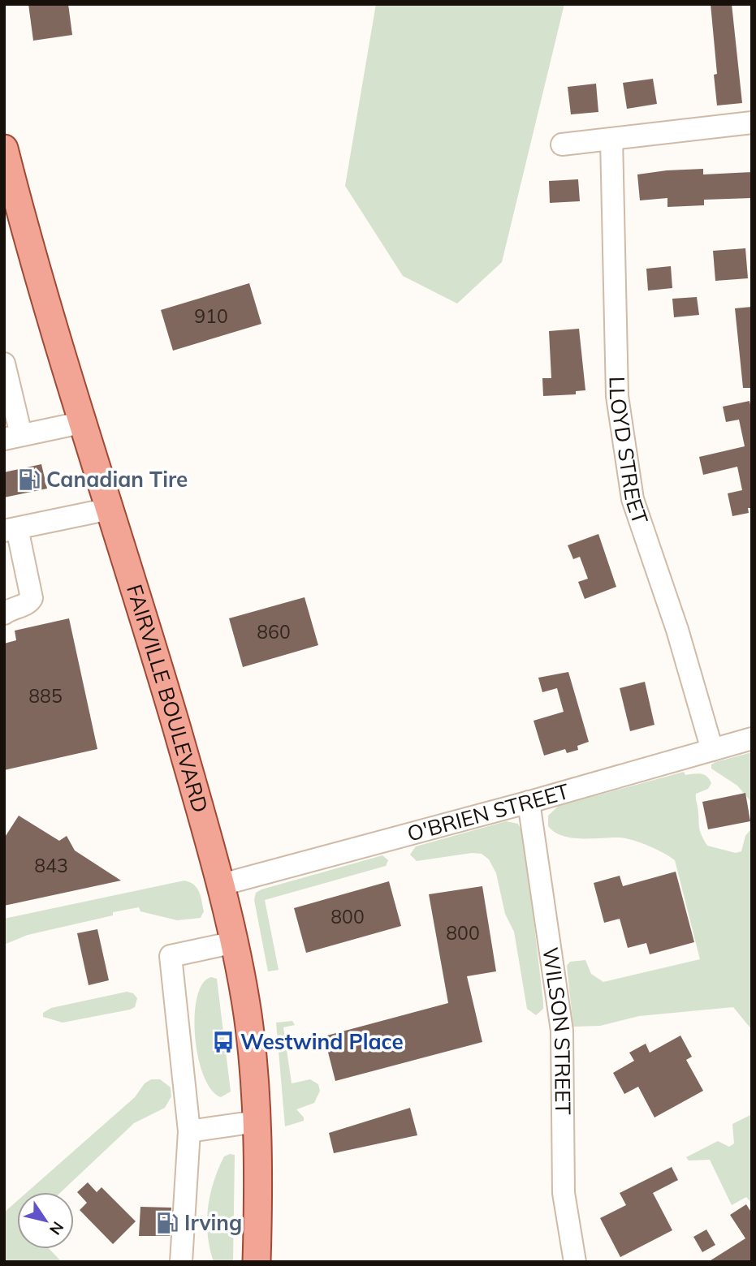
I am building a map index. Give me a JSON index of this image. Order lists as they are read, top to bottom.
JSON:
{
  "streets": {
    "main road": ["FAIRVILLE BOULEVARD"],
    "street": ["LLOYD STREET", "O'BRIEN STREET", "WILSON STREET"]
  },
  "crossings": [
    ["LLOYD STREET", "O'BRIEN STREET"],
    ["FAIRVILLE BOULEVARD", "O'BRIEN STREET"],
    ["O'BRIEN STREET", "WILSON STREET"]
  ],
  "places": {
    "fuel station": ["Canadian Tire", "Irving"],
    "bus stop": ["Westwind Place"]
  },
  "house_numbers": [
    "910",
    "860",
    "885",
    "843",
    "800",
    "800"
  ],
  "north": "bottom right"
}
